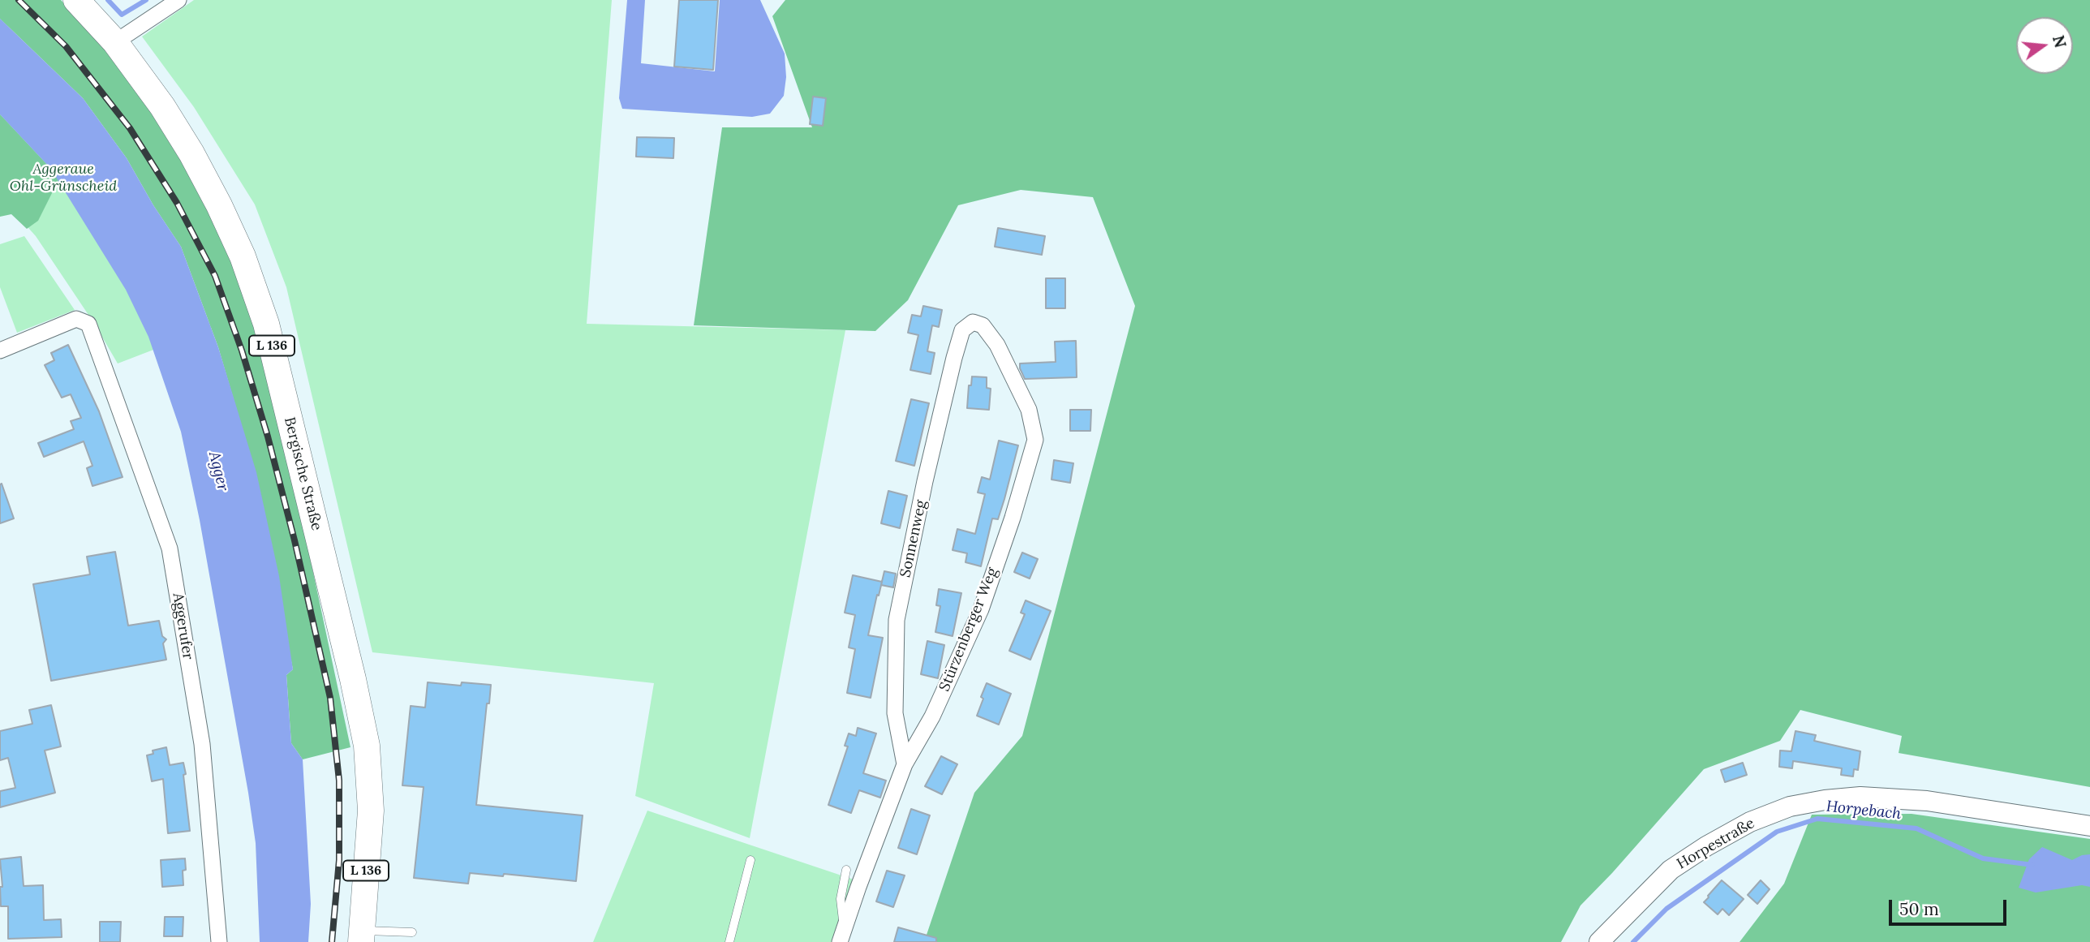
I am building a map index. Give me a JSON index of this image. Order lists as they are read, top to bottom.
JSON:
{
  "streets": {
    "main road": ["L 136", "Bergische Straße"],
    "street": [
      "Sonnenweg",
      "Aggerufer",
      "Stürzenberger Weg",
      "Horpestraße"
    ]
  },
  "crossings": [
    ["L 136", "Bergische Straße"],
    ["Sonnenweg", "Stürzenberger Weg"]
  ],
  "water": ["Agger", "Horpebach"],
  "parks": ["Aggeraue Ohl-Grünscheid"],
  "scale_bar": "50 m",
  "north": "right"
}
